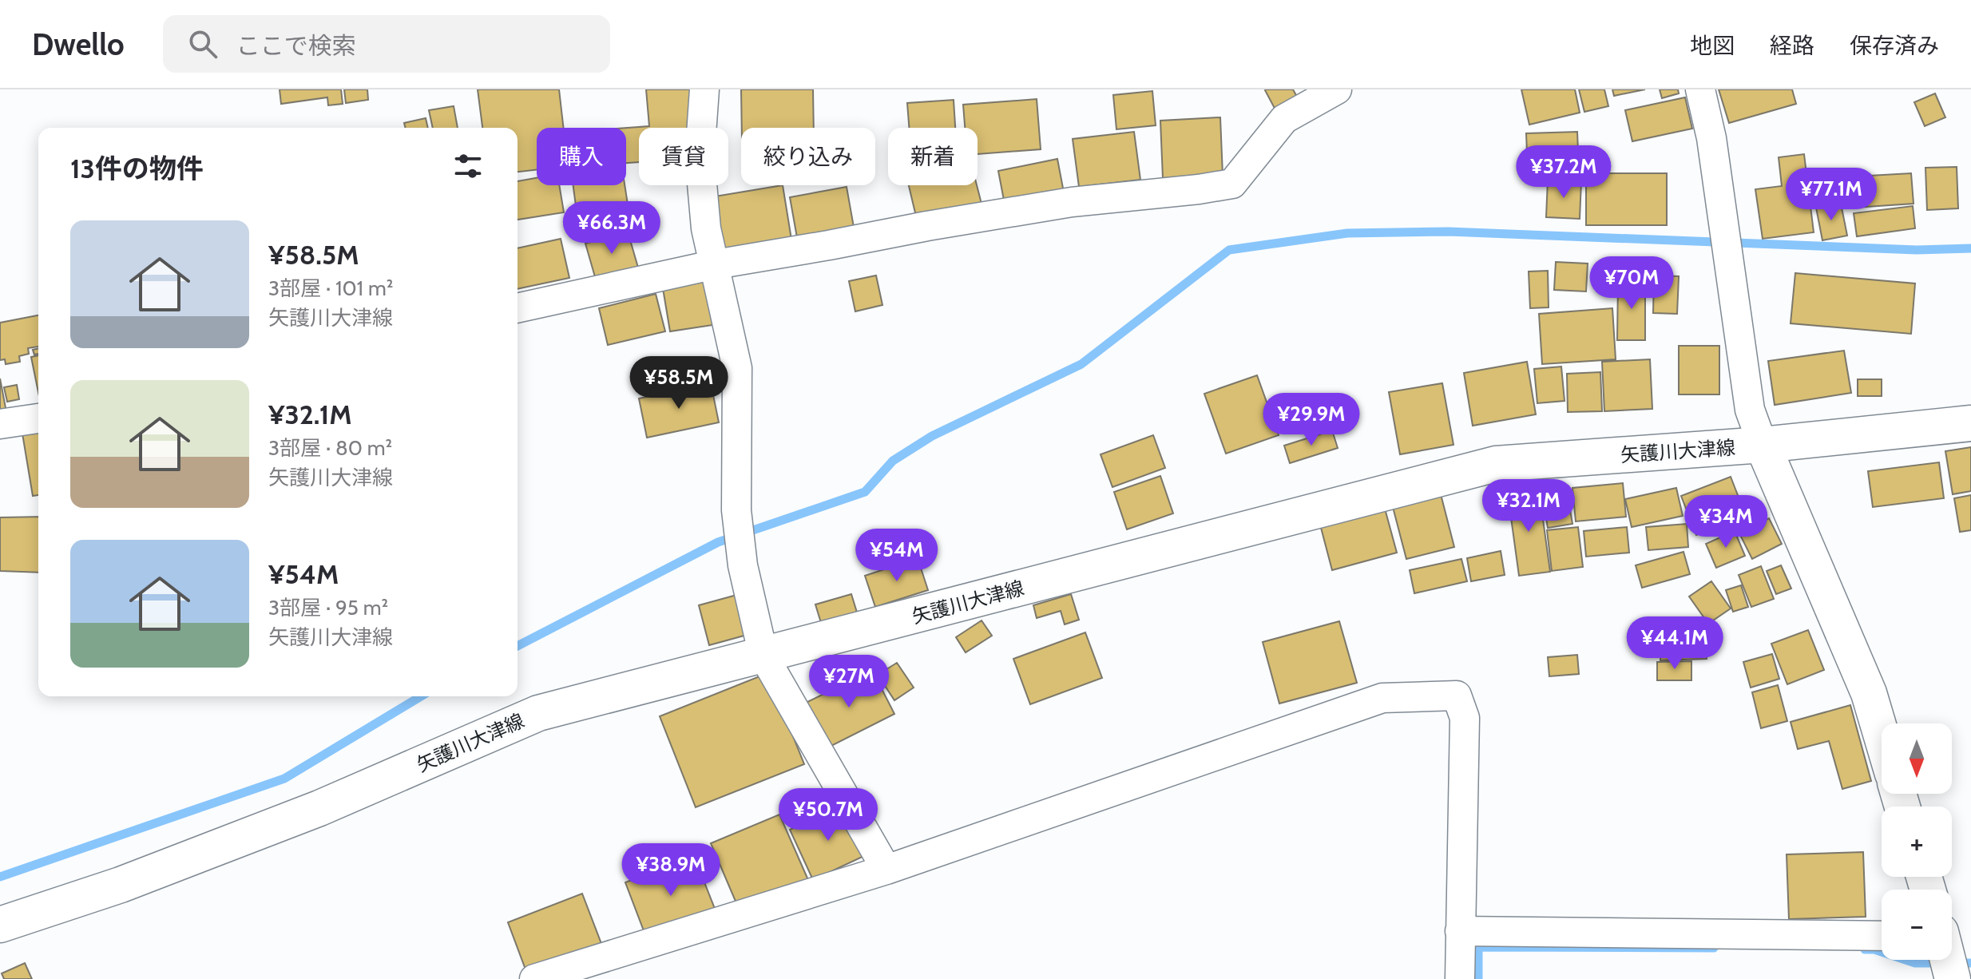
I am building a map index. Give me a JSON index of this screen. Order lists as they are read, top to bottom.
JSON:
{
  "streets": {
    "main road": ["矢護川大津線"]
  },
  "north": "bottom",
  "page": {
    "header": "Dwello",
    "search": "ここで検索",
    "nav": ["地図", "経路", "保存済み"],
    "chip": [
      "購入",
      "賃貸",
      "絞り込み",
      "新着"
    ],
    "heading": "13件の物件",
    "price": [
      "¥37.2M",
      "¥77.1M",
      "¥66.3M",
      "¥70M",
      "¥58.5M",
      "¥29.9M",
      "¥32.1M",
      "¥34M",
      "¥54M",
      "¥44.1M",
      "¥27M",
      "¥50.7M",
      "¥38.9M"
    ],
    "list": [
      {
        "name": "¥58.5M",
        "note": "3部屋 · 101 m² · 矢護川大津線"
      },
      {
        "name": "¥32.1M",
        "note": "3部屋 · 80 m² · 矢護川大津線"
      },
      {
        "name": "¥54M",
        "note": "3部屋 · 95 m² · 矢護川大津線"
      }
    ],
    "map_buttons": ["+", "−"]
  }
}
